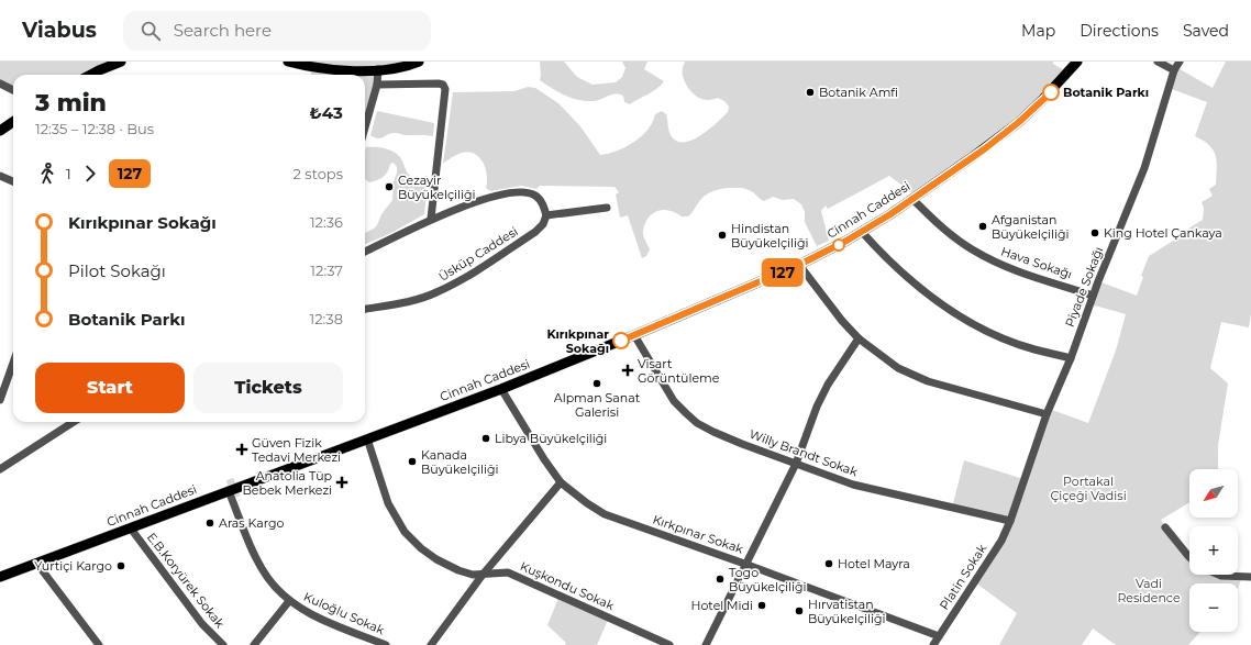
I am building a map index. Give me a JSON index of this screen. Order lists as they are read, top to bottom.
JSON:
{
  "streets": {
    "main road": ["Cinnah Caddesi"],
    "street": [
      "Üsküp Caddesi",
      "Hava Sokağı",
      "Piyade Sokağı",
      "Willy Brandt Sokak",
      "Kırkpınar Sokak",
      "Platin Sokak",
      "E.B.Koryürek Sokak",
      "Kuşkondu Sokak",
      "Kuloğlu Sokak"
    ]
  },
  "crossings": [
    ["Cinnah Caddesi", "Hava Sokağı"],
    ["Cinnah Caddesi", "Willy Brandt Sokak"],
    ["Cinnah Caddesi", "Kırkpınar Sokak"],
    ["Cinnah Caddesi", "E.B.Koryürek Sokak"],
    ["Cinnah Caddesi", "Kuşkondu Sokak"],
    ["Cinnah Caddesi", "Kuloğlu Sokak"],
    ["Hava Sokağı", "Piyade Sokağı"],
    ["Piyade Sokağı", "Willy Brandt Sokak"],
    ["Piyade Sokağı", "Platin Sokak"],
    ["Willy Brandt Sokak", "Platin Sokak"],
    ["Kırkpınar Sokak", "Platin Sokak"]
  ],
  "parks": ["Portakal Çiçeği Vadisi", "Vadi Residence"],
  "places": {
    "other": [
      "Botanik Amfi",
      "Botanik Parkı",
      "Cezayir Büyükelçiliği",
      "Afganistan Büyükelçiliği",
      "King Hotel Çankaya",
      "Hindistan Büyükelçiliği",
      "Kırıkpınar Sokağı",
      "Alpman Sanat Galerisi",
      "Libya Büyükelçiliği",
      "Kanada Büyükelçiliği",
      "Aras Kargo",
      "Hotel Mayra",
      "Yurtiçi Kargo",
      "Togo Büyükelçiliği",
      "Hotel Midi",
      "Hırvatistan Büyükelçiliği"
    ],
    "health": ["Visart Görüntüleme", "Güven Fizik Tedavi Merkezi", "Anatolia Tüp Bebek Merkezi"]
  },
  "lines": ["bus line 127"],
  "north": "bottom left",
  "page": {
    "header": "Viabus",
    "search": "Search here",
    "nav": ["Map", "Directions", "Saved"],
    "on_map": "127",
    "heading": ["3 min", "12:35 – 12:38 · Bus", "₺43"],
    "legs": ["1", "127", "2 stops"],
    "list": [
      {
        "name": "Kırıkpınar Sokağı",
        "value": "12:36"
      },
      {
        "name": "Pilot Sokağı",
        "value": "12:37"
      },
      {
        "name": "Botanik Parkı",
        "value": "12:38"
      }
    ],
    "buttons": ["Start", "Tickets"],
    "map_buttons": ["+", "−"]
  }
}
